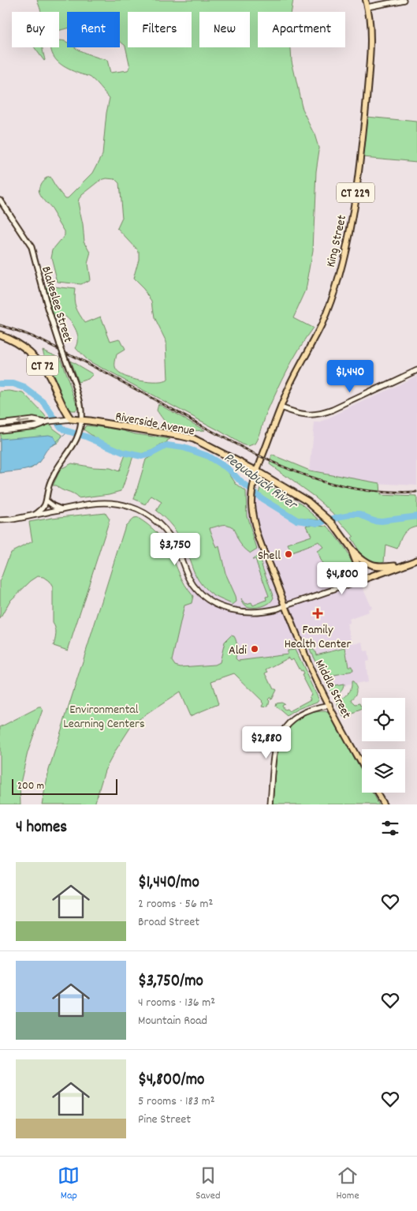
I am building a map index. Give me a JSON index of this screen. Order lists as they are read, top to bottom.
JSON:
{
  "streets": {
    "highway": ["CT 72", "Riverside Avenue"],
    "main road": ["CT 229", "King Street", "Middle Street"],
    "street": ["Blakeslee Street"]
  },
  "crossings": [
    ["King Street", "Riverside Avenue"],
    ["King Street", "Middle Street"],
    ["Blakeslee Street", "Riverside Avenue"],
    ["CT 72", "Riverside Avenue"],
    ["Riverside Avenue", "Middle Street"]
  ],
  "water": ["Pequabuck River"],
  "parks": ["Environmental Learning Centers"],
  "places": {
    "other": ["Shell", "Aldi"],
    "health": ["Family Health Center"]
  },
  "scale_bar": "200 m",
  "page": {
    "chip": [
      "Buy",
      "Rent",
      "Filters",
      "New",
      "Apartment"
    ],
    "price": [
      "$1,440",
      "$3,750",
      "$4,800",
      "$2,880"
    ],
    "scale": "200 m",
    "heading": "4 homes",
    "list": [
      {
        "name": "$1,440/mo",
        "note": "2 rooms · 56 m² · Broad Street"
      },
      {
        "name": "$3,750/mo",
        "note": "4 rooms · 136 m² · Mountain Road"
      },
      {
        "name": "$4,800/mo",
        "note": "5 rooms · 183 m² · Pine Street"
      }
    ],
    "tabs": ["Map", "Saved", "Home"]
  }
}
